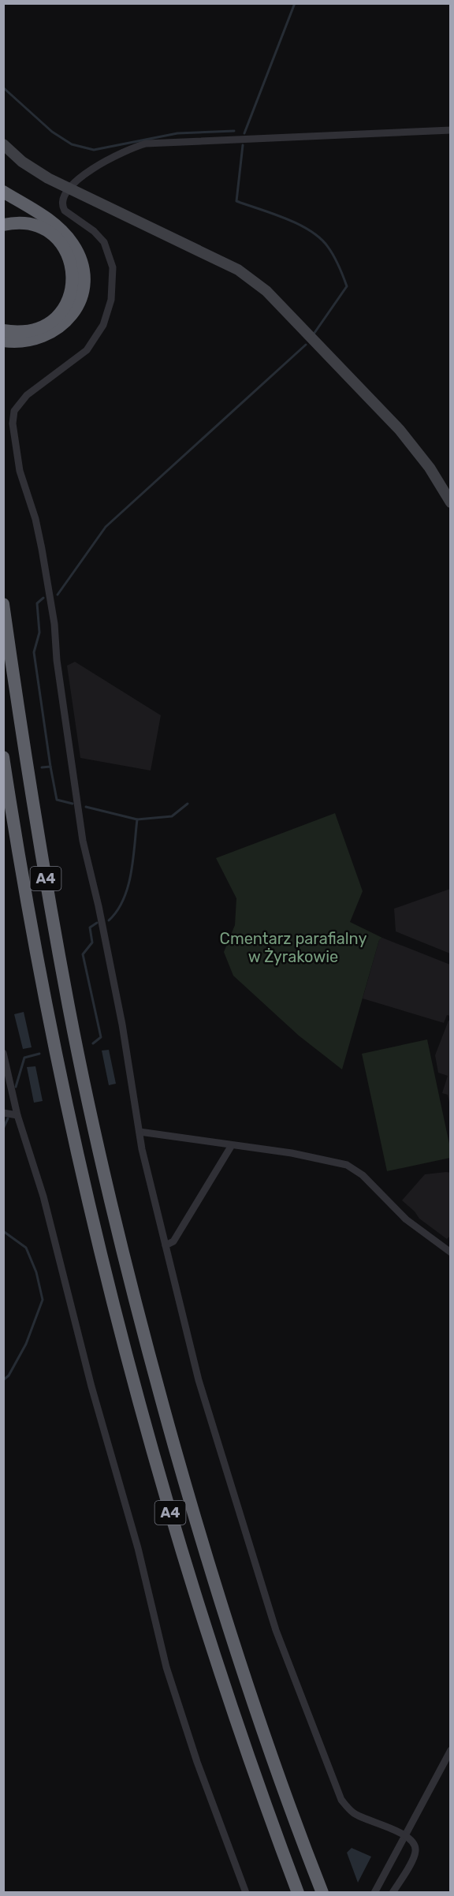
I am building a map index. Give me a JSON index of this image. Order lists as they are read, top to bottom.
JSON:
{
  "streets": {
    "highway": ["A4"]
  },
  "parks": ["Cmentarz parafialny w Żyrakowie"]
}
